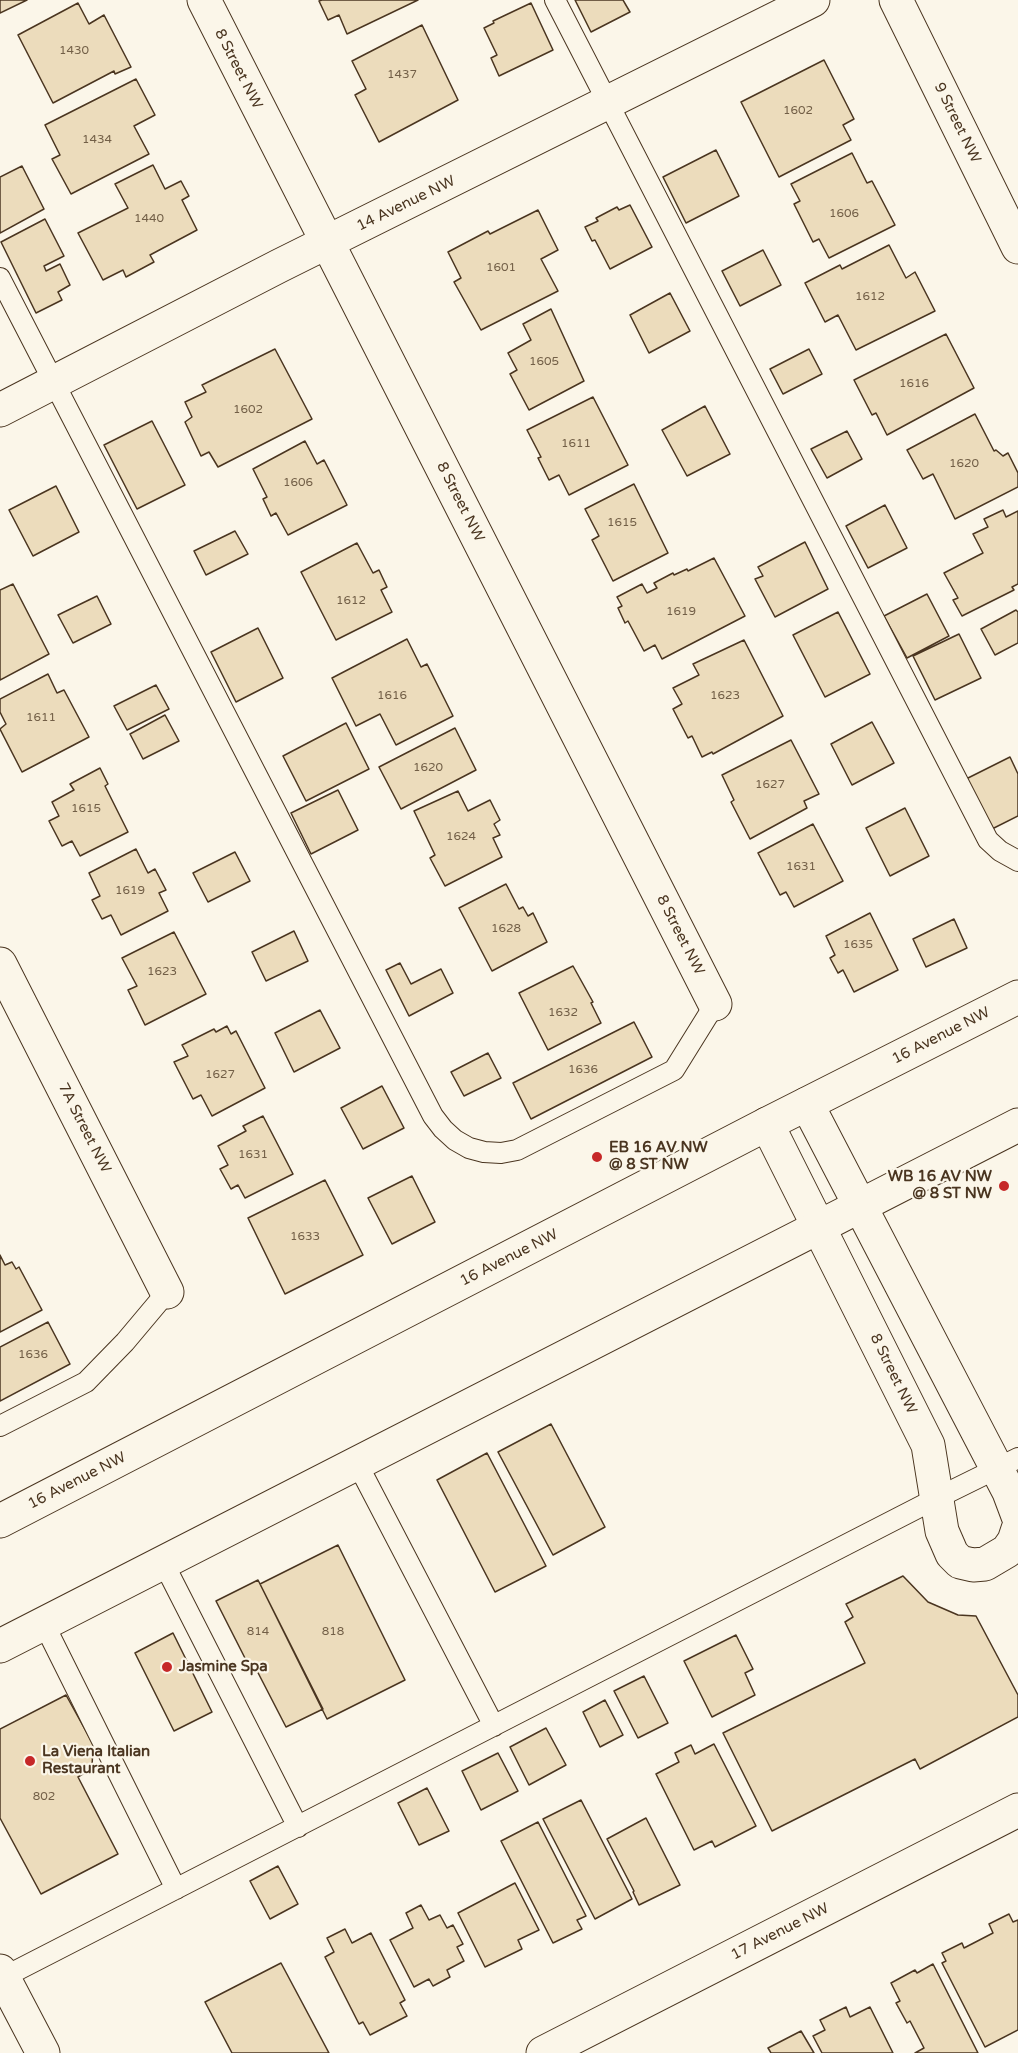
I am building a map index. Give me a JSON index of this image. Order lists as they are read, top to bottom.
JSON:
{
  "streets": {
    "main road": [
      "8 Street NW",
      "9 Street NW",
      "14 Avenue NW",
      "16 Avenue NW",
      "7A Street NW",
      "17 Avenue NW"
    ]
  },
  "crossings": [
    ["8 Street NW", "14 Avenue NW"],
    ["8 Street NW", "16 Avenue NW"]
  ],
  "places": [
    "EB 16 AV NW @ 8 ST NW",
    "WB 16 AV NW @ 8 ST NW",
    "Jasmine Spa",
    "La Viena Italian Restaurant"
  ],
  "house_numbers": [
    "1430",
    "1437",
    "1602",
    "1434",
    "1606",
    "1440",
    "1601",
    "1612",
    "1605",
    "1616",
    "1602",
    "1611",
    "1620",
    "1606",
    "1615",
    "1612",
    "1619",
    "1616",
    "1623",
    "1611",
    "1620",
    "1627",
    "1615",
    "1624",
    "1631",
    "1619",
    "1628",
    "1635",
    "1623",
    "1632",
    "1636",
    "1627",
    "1631",
    "1633",
    "1636",
    "814",
    "818",
    "802"
  ]
}
